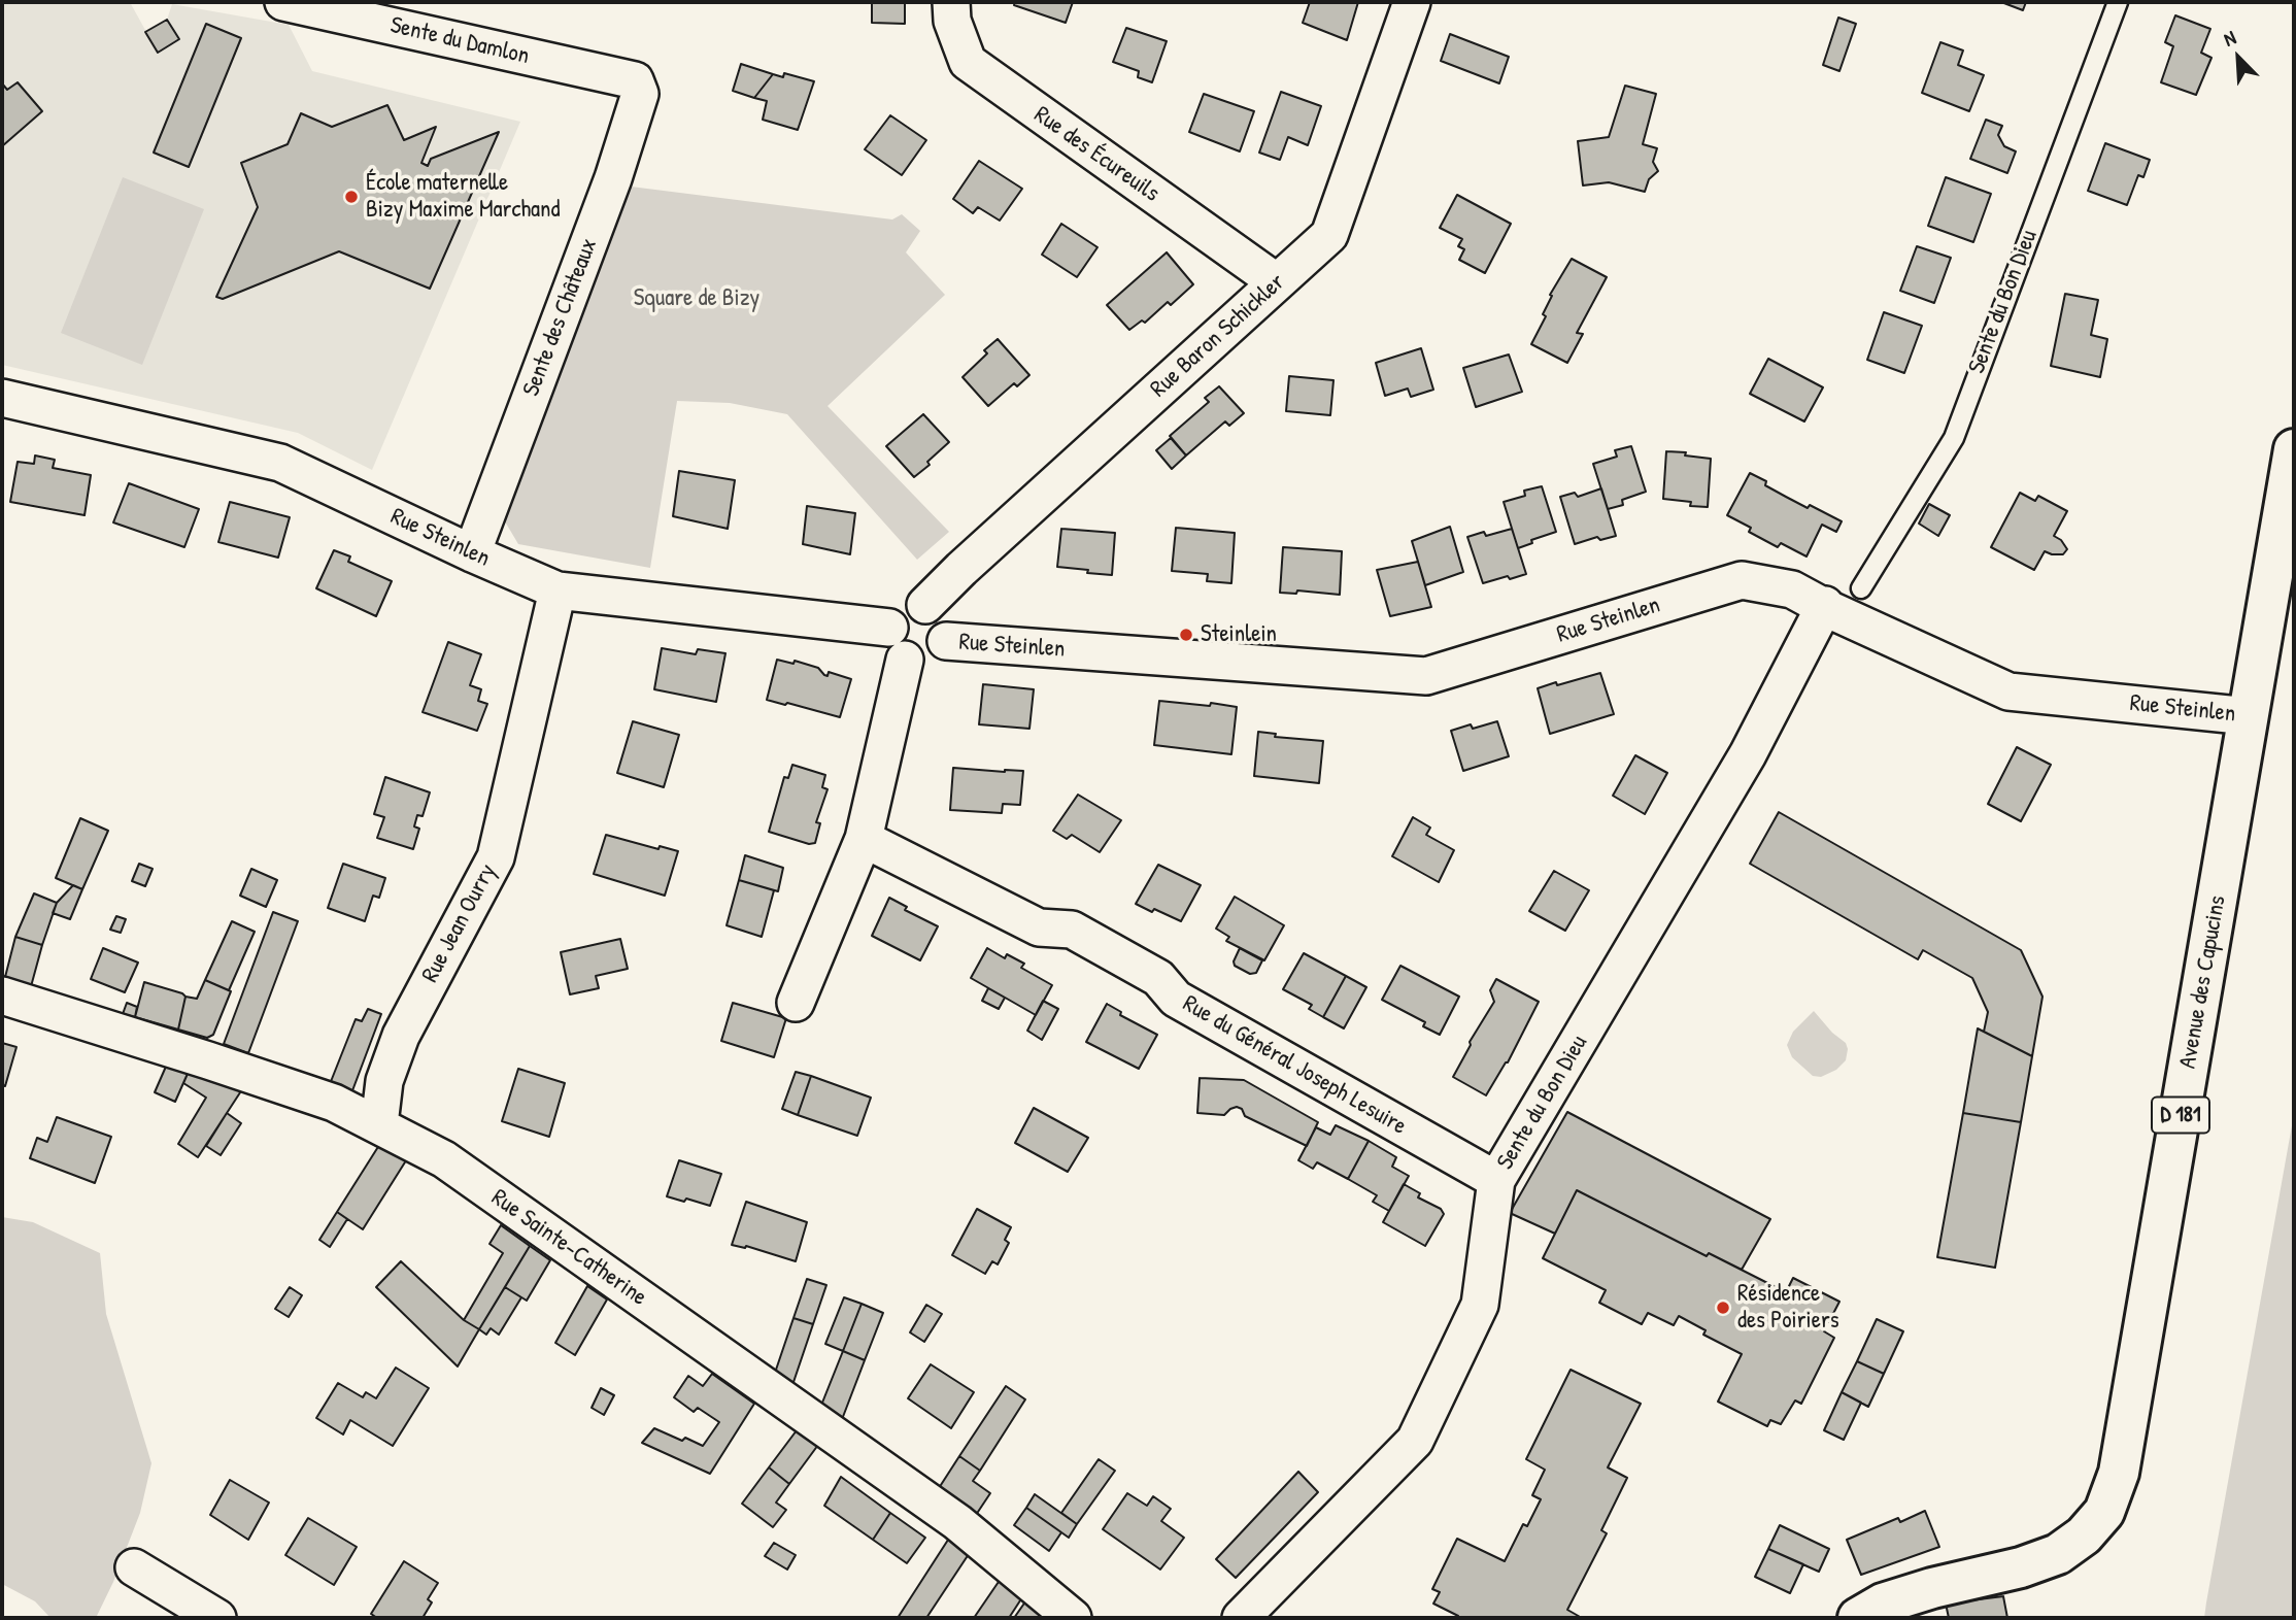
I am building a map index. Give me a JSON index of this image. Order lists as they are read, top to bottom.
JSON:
{
  "streets": {
    "main road": ["Avenue des Capucins", "D 181"],
    "street": [
      "Sente du Damlon",
      "Rue des Écureuils",
      "Sente du Bon Dieu",
      "Sente des Châteaux",
      "Rue Baron Schickler",
      "Rue Steinlen",
      "Rue Jean Ourry",
      "Rue du Général Joseph Lesuire",
      "Rue Sainte-Catherine"
    ]
  },
  "crossings": [
    ["Sente du Damlon", "Sente des Châteaux"],
    ["Rue des Écureuils", "Rue Baron Schickler"],
    ["Sente du Bon Dieu", "Rue Steinlen"],
    ["Sente du Bon Dieu", "Rue du Général Joseph Lesuire"],
    ["Sente des Châteaux", "Rue Steinlen"],
    ["Rue Baron Schickler", "Rue Steinlen"],
    ["Rue Steinlen", "Rue Jean Ourry"],
    ["Rue Steinlen", "Avenue des Capucins"],
    ["Rue Jean Ourry", "Rue Sainte-Catherine"]
  ],
  "parks": ["Square de Bizy"],
  "places": ["École maternelle Bizy Maxime Marchand", "Steinlein", "Résidence des Poiriers"],
  "north": "top left"
}
